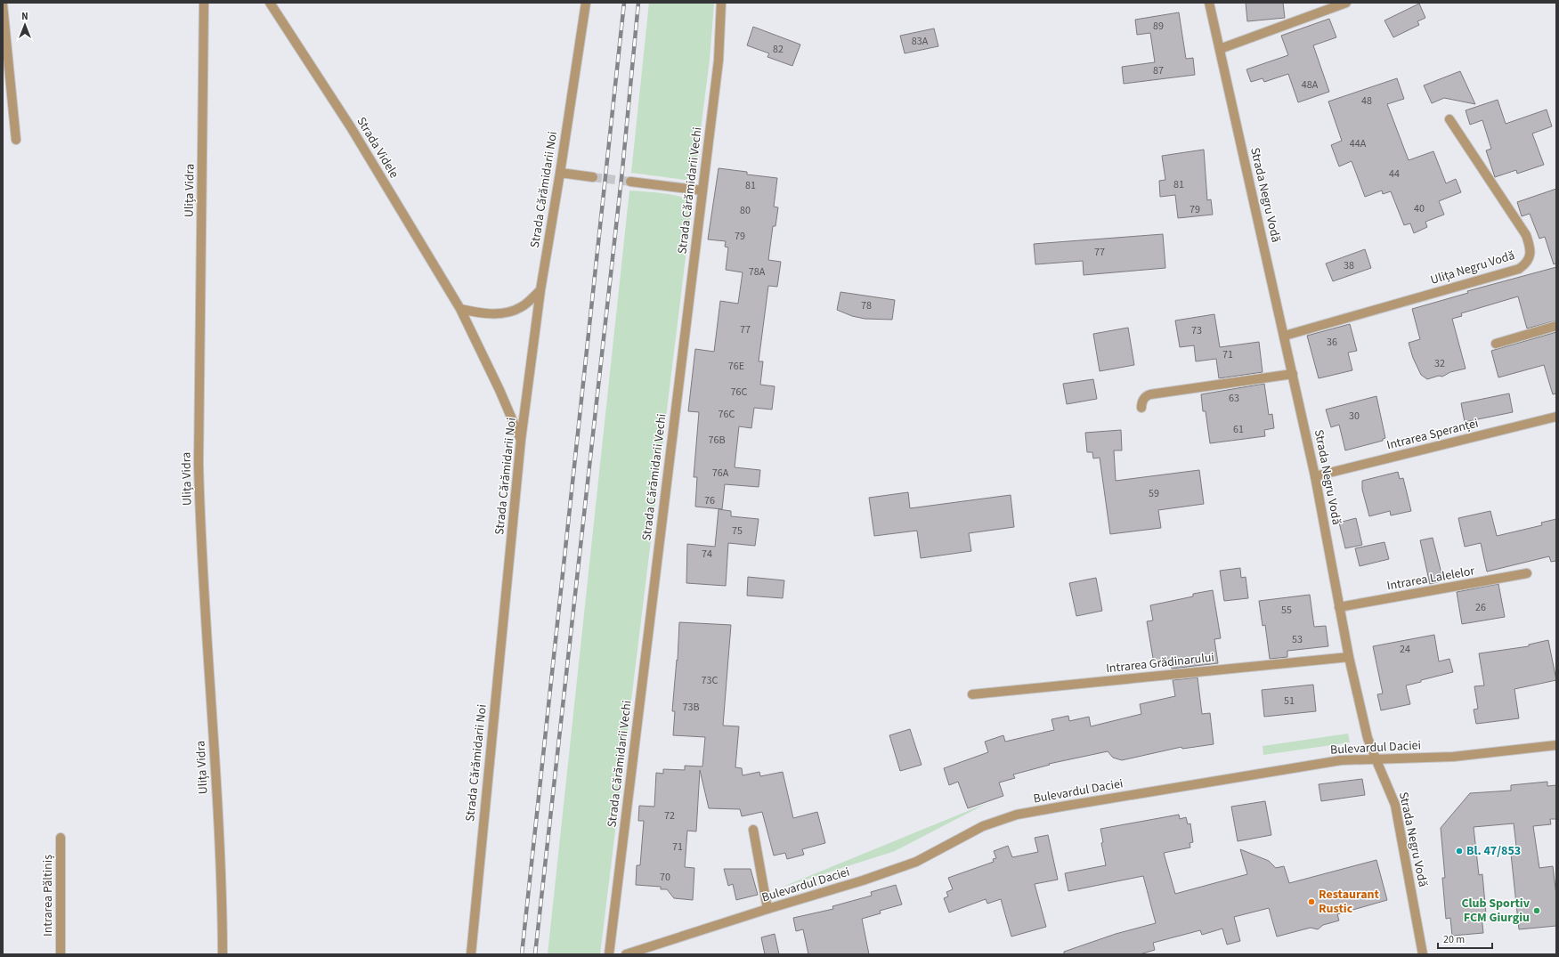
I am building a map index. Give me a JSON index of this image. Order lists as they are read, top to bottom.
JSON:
{
  "streets": {
    "street": [
      "Strada Videle",
      "Strada Cărămidarii Noi",
      "Ulița Vidra",
      "Strada Cărămidarii Vechi",
      "Strada Negru Vodă",
      "Ulița Negru Vodă",
      "Intrarea Speranței",
      "Intrarea Lalelelor",
      "Intrarea Grădinarului",
      "Bulevardul Daciei",
      "Intrarea Păltiniș"
    ]
  },
  "crossings": [
    ["Strada Videle", "Strada Cărămidarii Noi"],
    ["Strada Negru Vodă", "Ulița Negru Vodă"],
    ["Strada Negru Vodă", "Intrarea Speranței"],
    ["Strada Negru Vodă", "Intrarea Lalelelor"],
    ["Strada Negru Vodă", "Intrarea Grădinarului"],
    ["Strada Negru Vodă", "Bulevardul Daciei"]
  ],
  "places": ["Bl. 47/853", "Restaurant Rustic", "Club Sportiv FCM Giurgiu"],
  "house_numbers": [
    "89",
    "83A",
    "82",
    "87",
    "48A",
    "48",
    "44A",
    "44",
    "81",
    "81",
    "40",
    "79",
    "80",
    "79",
    "77",
    "38",
    "78A",
    "78",
    "77",
    "73",
    "36",
    "71",
    "32",
    "76E",
    "76C",
    "63",
    "76C",
    "30",
    "61",
    "76B",
    "76A",
    "59",
    "76",
    "75",
    "74",
    "26",
    "55",
    "53",
    "24",
    "73C",
    "51",
    "73B",
    "72",
    "71",
    "70"
  ],
  "scale_bar": "20 m",
  "north": "top"
}
